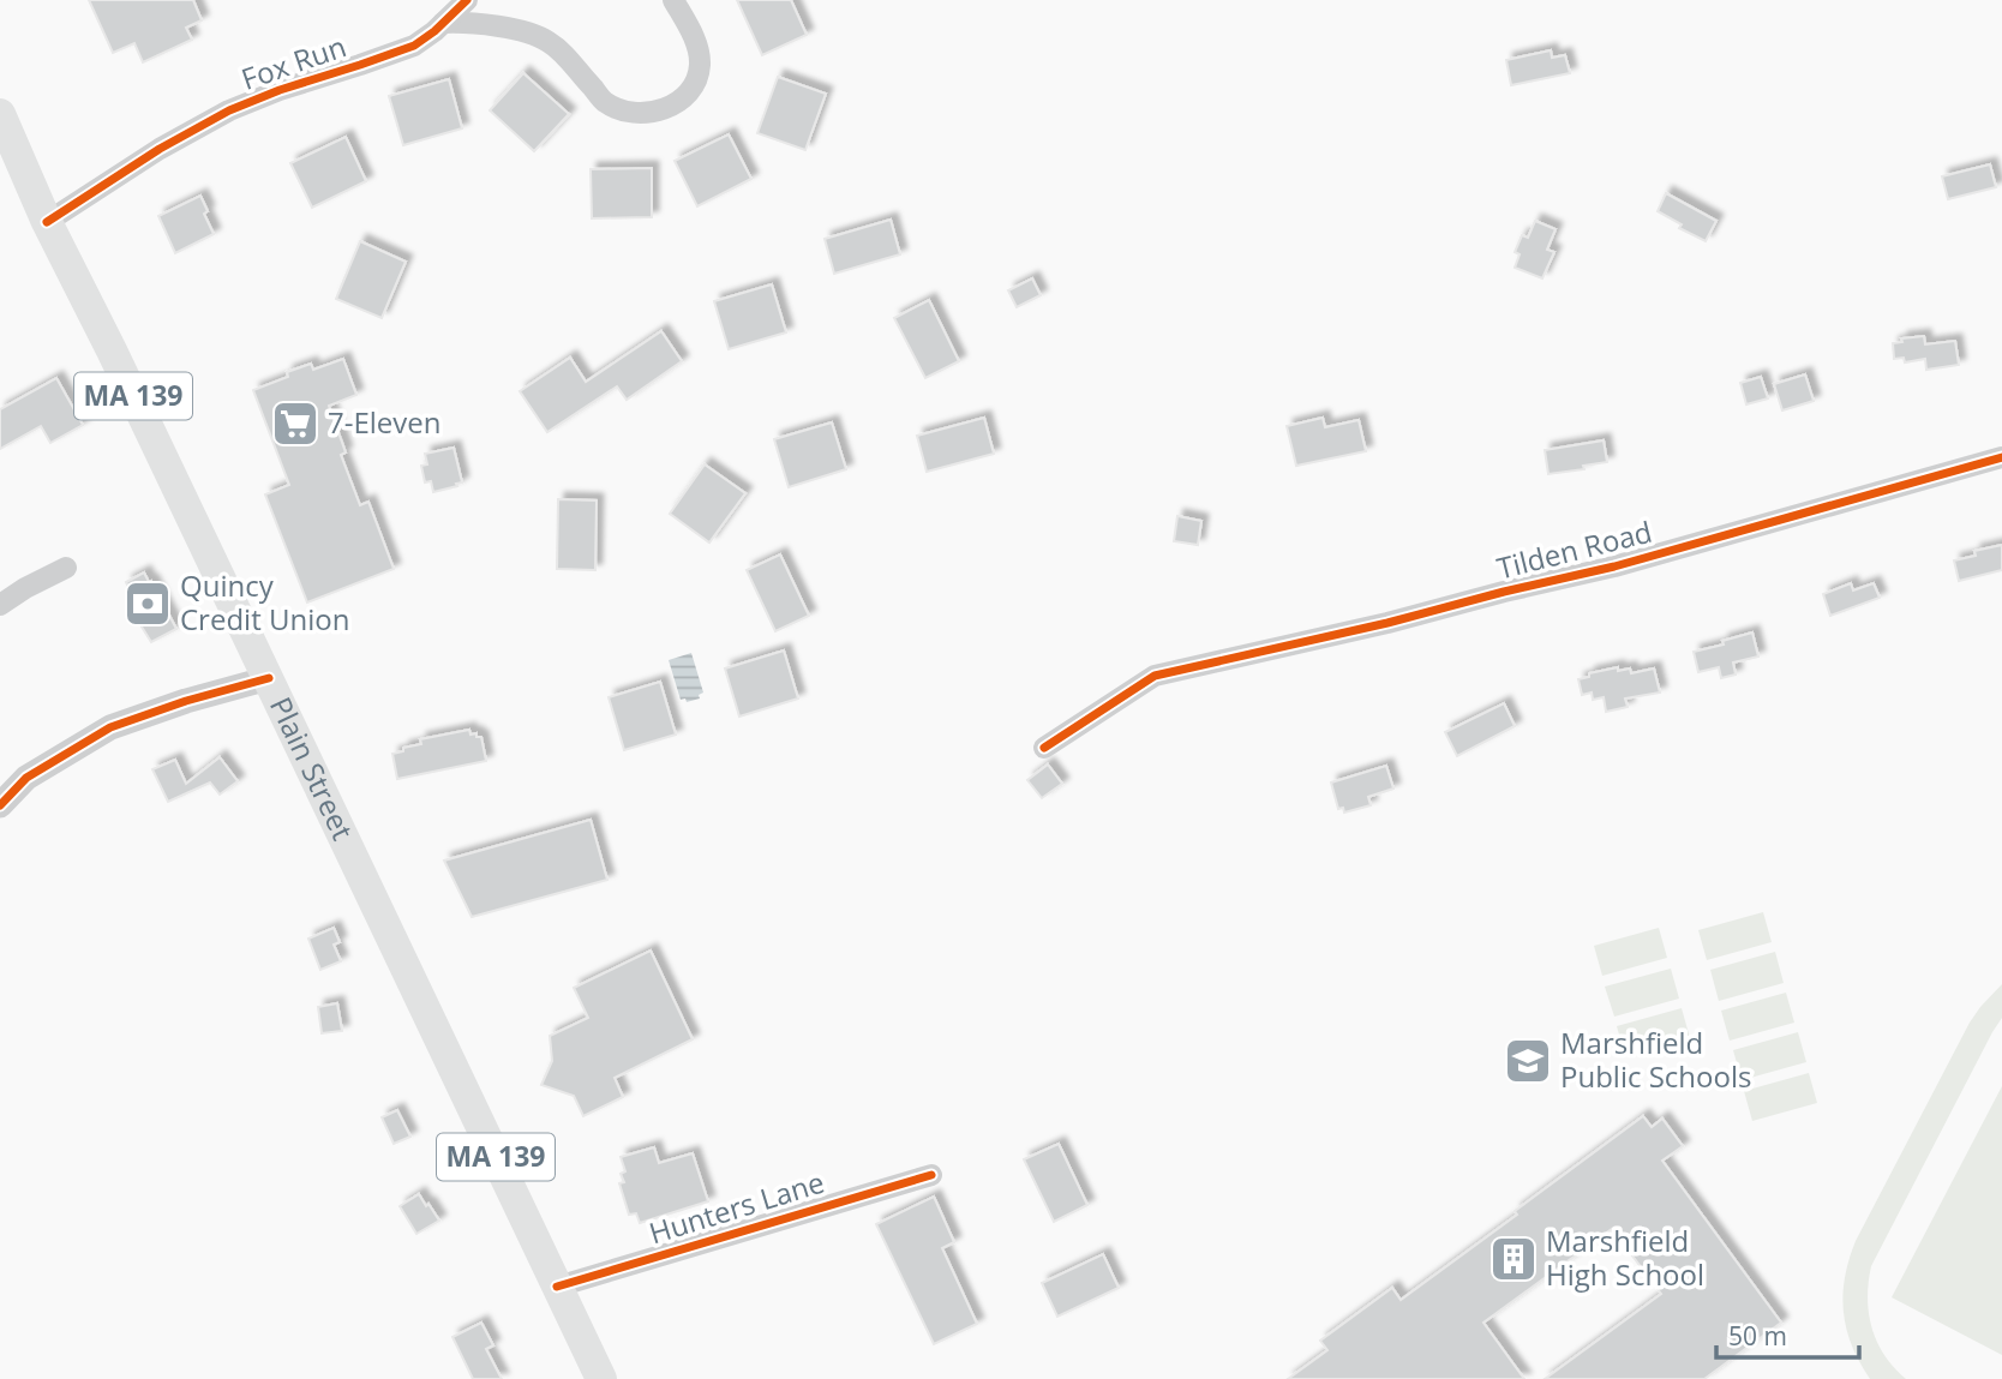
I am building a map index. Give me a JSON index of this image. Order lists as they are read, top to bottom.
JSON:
{
  "streets": {
    "main road": ["MA 139", "Plain Street"],
    "street": ["Fox Run", "Tilden Road", "Hunters Lane"]
  },
  "crossings": [
    ["Fox Run", "Plain Street"],
    ["Plain Street", "Hunters Lane"]
  ],
  "places": {
    "supermarket": ["7-Eleven"],
    "bank": ["Quincy Credit Union"],
    "school or university": ["Marshfield Public Schools"],
    "building": ["Marshfield High School"]
  },
  "scale_bar": "50 m"
}
